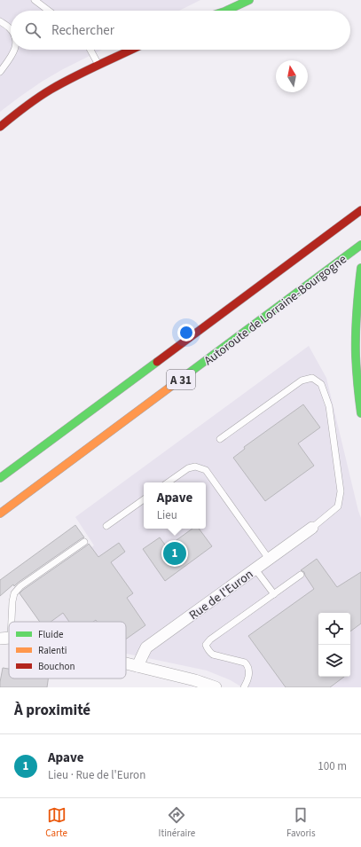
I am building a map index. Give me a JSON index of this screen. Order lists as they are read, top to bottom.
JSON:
{
  "streets": {
    "main road": ["Autoroute de Lorraine-Bourgogne", "A 31"],
    "street": ["Rue de l'Euron"]
  },
  "legend": ["Fluide", "Ralenti", "Bouchon"],
  "north": "top",
  "page": {
    "search": "Rechercher",
    "popup": ["Apave", "Lieu"],
    "pins": "1",
    "heading": "À proximité",
    "list": [
      {
        "mark": "1",
        "name": "Apave",
        "note": "Lieu · Rue de l'Euron",
        "value": "100 m"
      }
    ],
    "nav": ["Carte", "Itinéraire", "Favoris"]
  }
}
